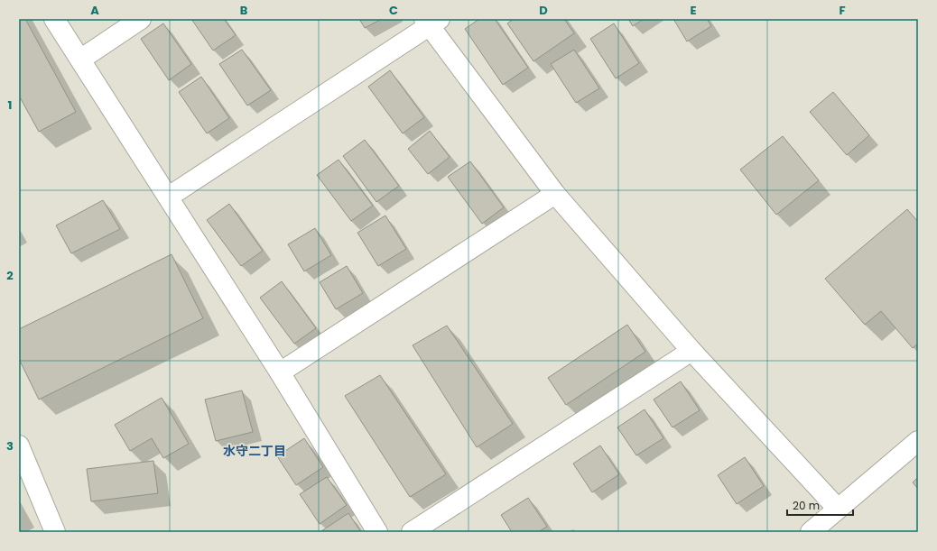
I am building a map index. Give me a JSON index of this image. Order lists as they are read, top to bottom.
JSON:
{
  "districts": ["水守二丁目"],
  "scale_bar": "20 m",
  "grid": {
    "columns": [
      "A",
      "B",
      "C",
      "D",
      "E",
      "F"
    ],
    "rows": ["1", "2", "3"]
  }
}
